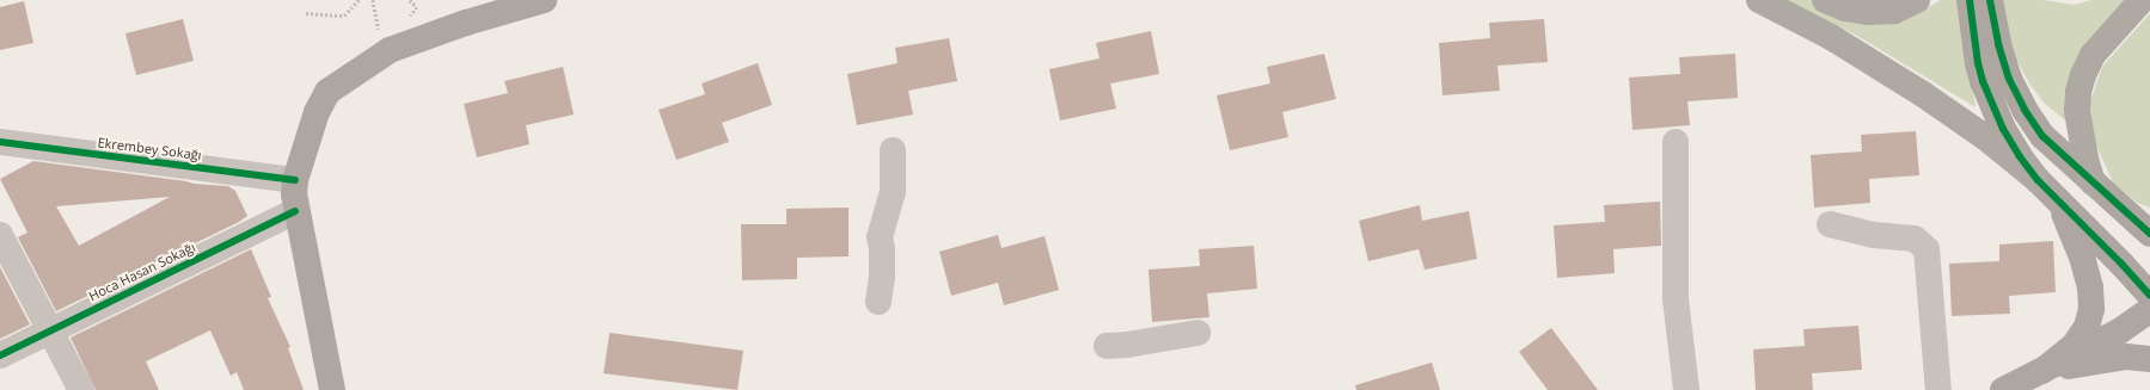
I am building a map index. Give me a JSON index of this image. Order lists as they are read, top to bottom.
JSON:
{
  "streets": {
    "street": ["Ekrembey Sokağı", "Hoca Hasan Sokağı"]
  }
}
